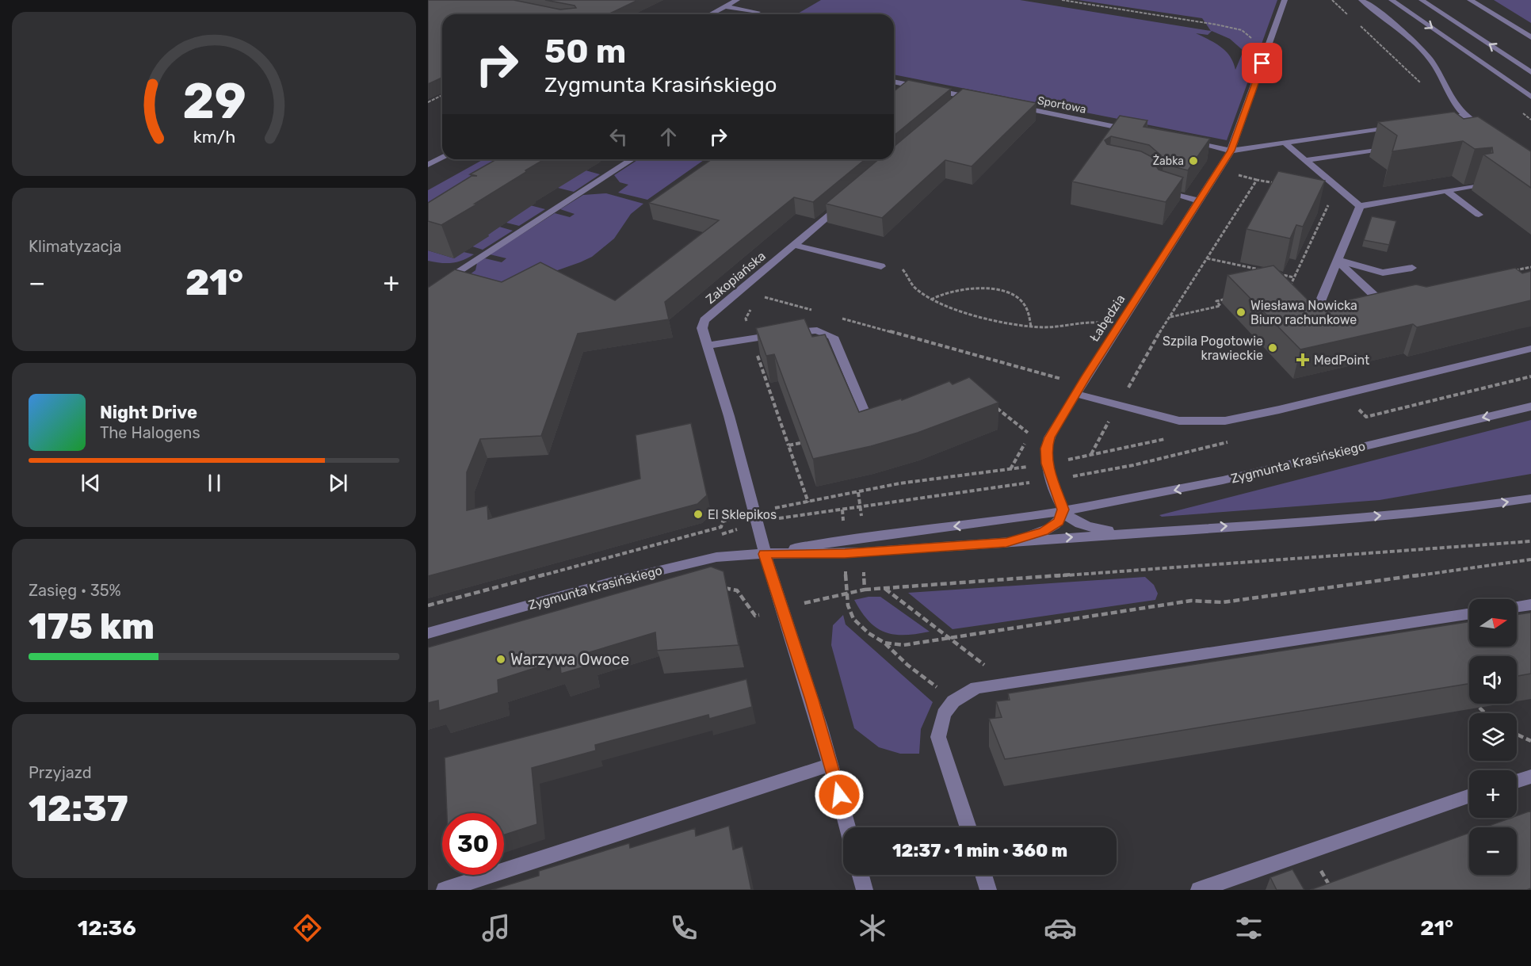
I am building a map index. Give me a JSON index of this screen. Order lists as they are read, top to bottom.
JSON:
{
  "streets": {
    "street": [
      "Sportowa",
      "Zakopiańska",
      "Łabędzia",
      "Zygmunta Krasińskiego"
    ]
  },
  "crossings": [
    ["Zakopiańska", "Zygmunta Krasińskiego"],
    ["Łabędzia", "Zygmunta Krasińskiego"]
  ],
  "places": {
    "other": [
      "Żabka",
      "Wiesława Nowicka Biuro rachunkowe",
      "Szpila Pogotowie krawieckie",
      "El Sklepikos",
      "Warzywa Owoce"
    ],
    "health": ["MedPoint"]
  },
  "north": "right",
  "page": {
    "turn": ["50 m", "Zygmunta Krasińskiego"],
    "tile": [
      "Klimatyzacja",
      ["Zasięg · 35%", "175 km"],
      ["Przyjazd", "12:37"]
    ],
    "heat": ["−", "21°", "+"],
    "song": ["Night Drive", "The Halogens"],
    "map_buttons": ["+", "−"],
    "limit": "30",
    "trip": "12:37 · 1 min · 360 m",
    "tabs": ["12:36", "21°"],
    "gauge": ["29", "km/h"]
  }
}
